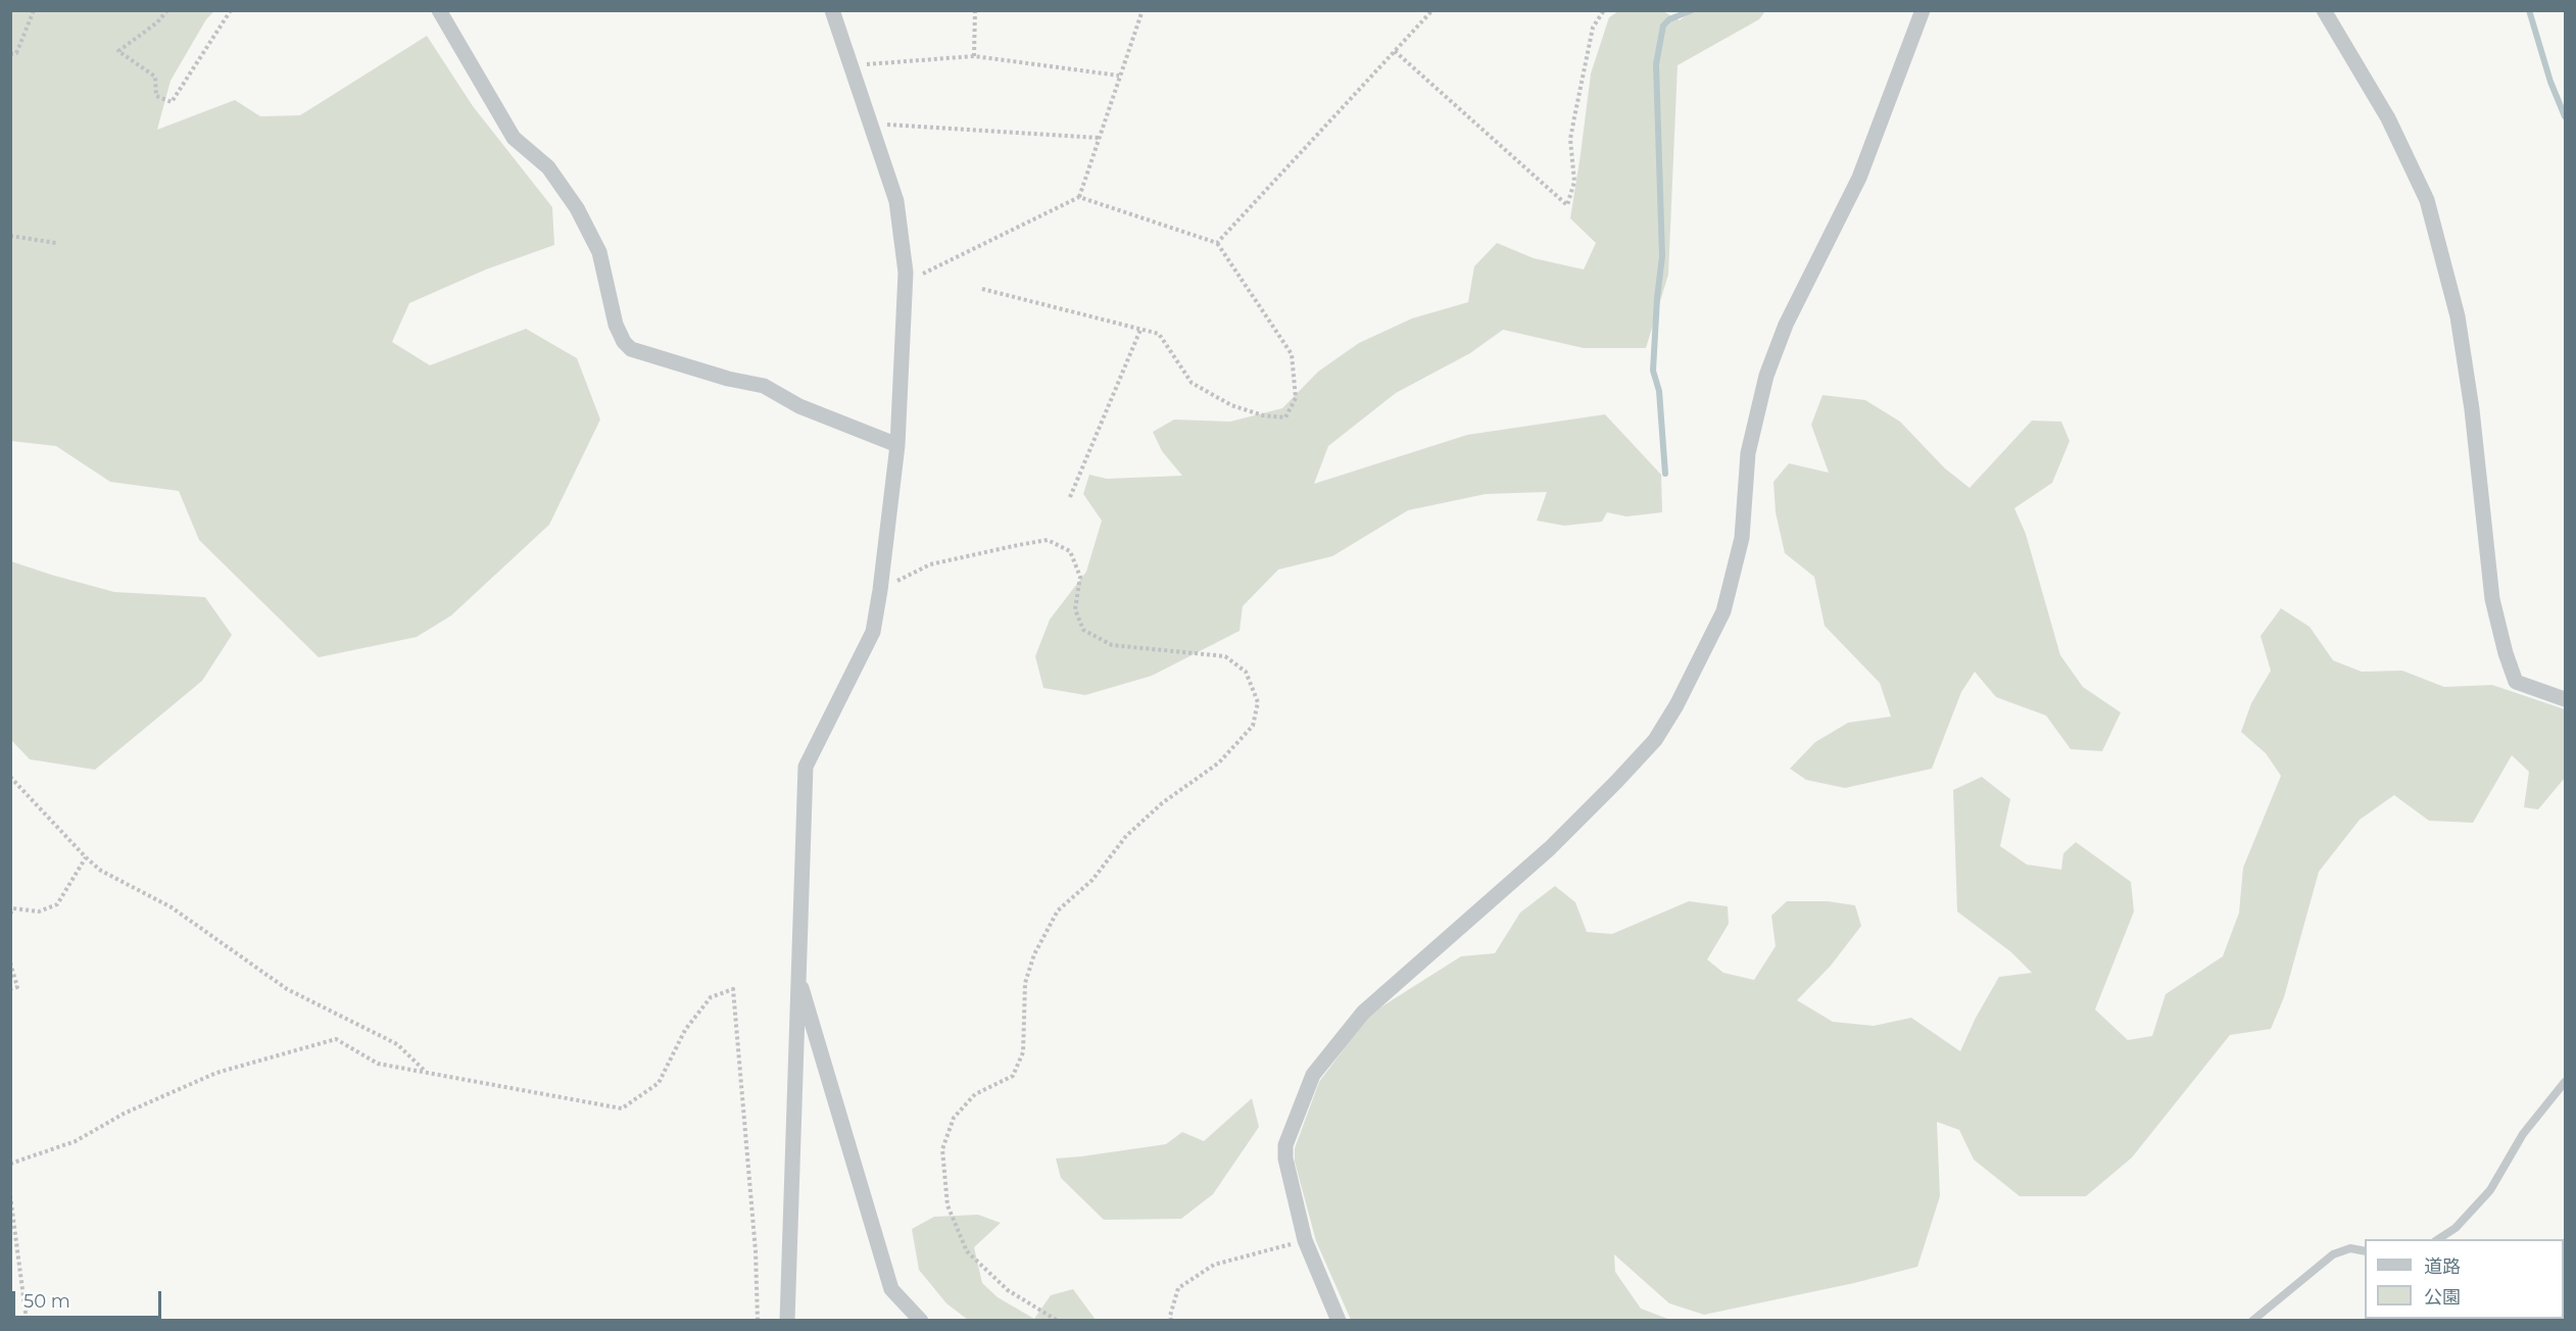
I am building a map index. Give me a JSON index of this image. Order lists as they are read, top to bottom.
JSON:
{
  "legend": ["道路", "公園"],
  "scale_bar": "50 m"
}
